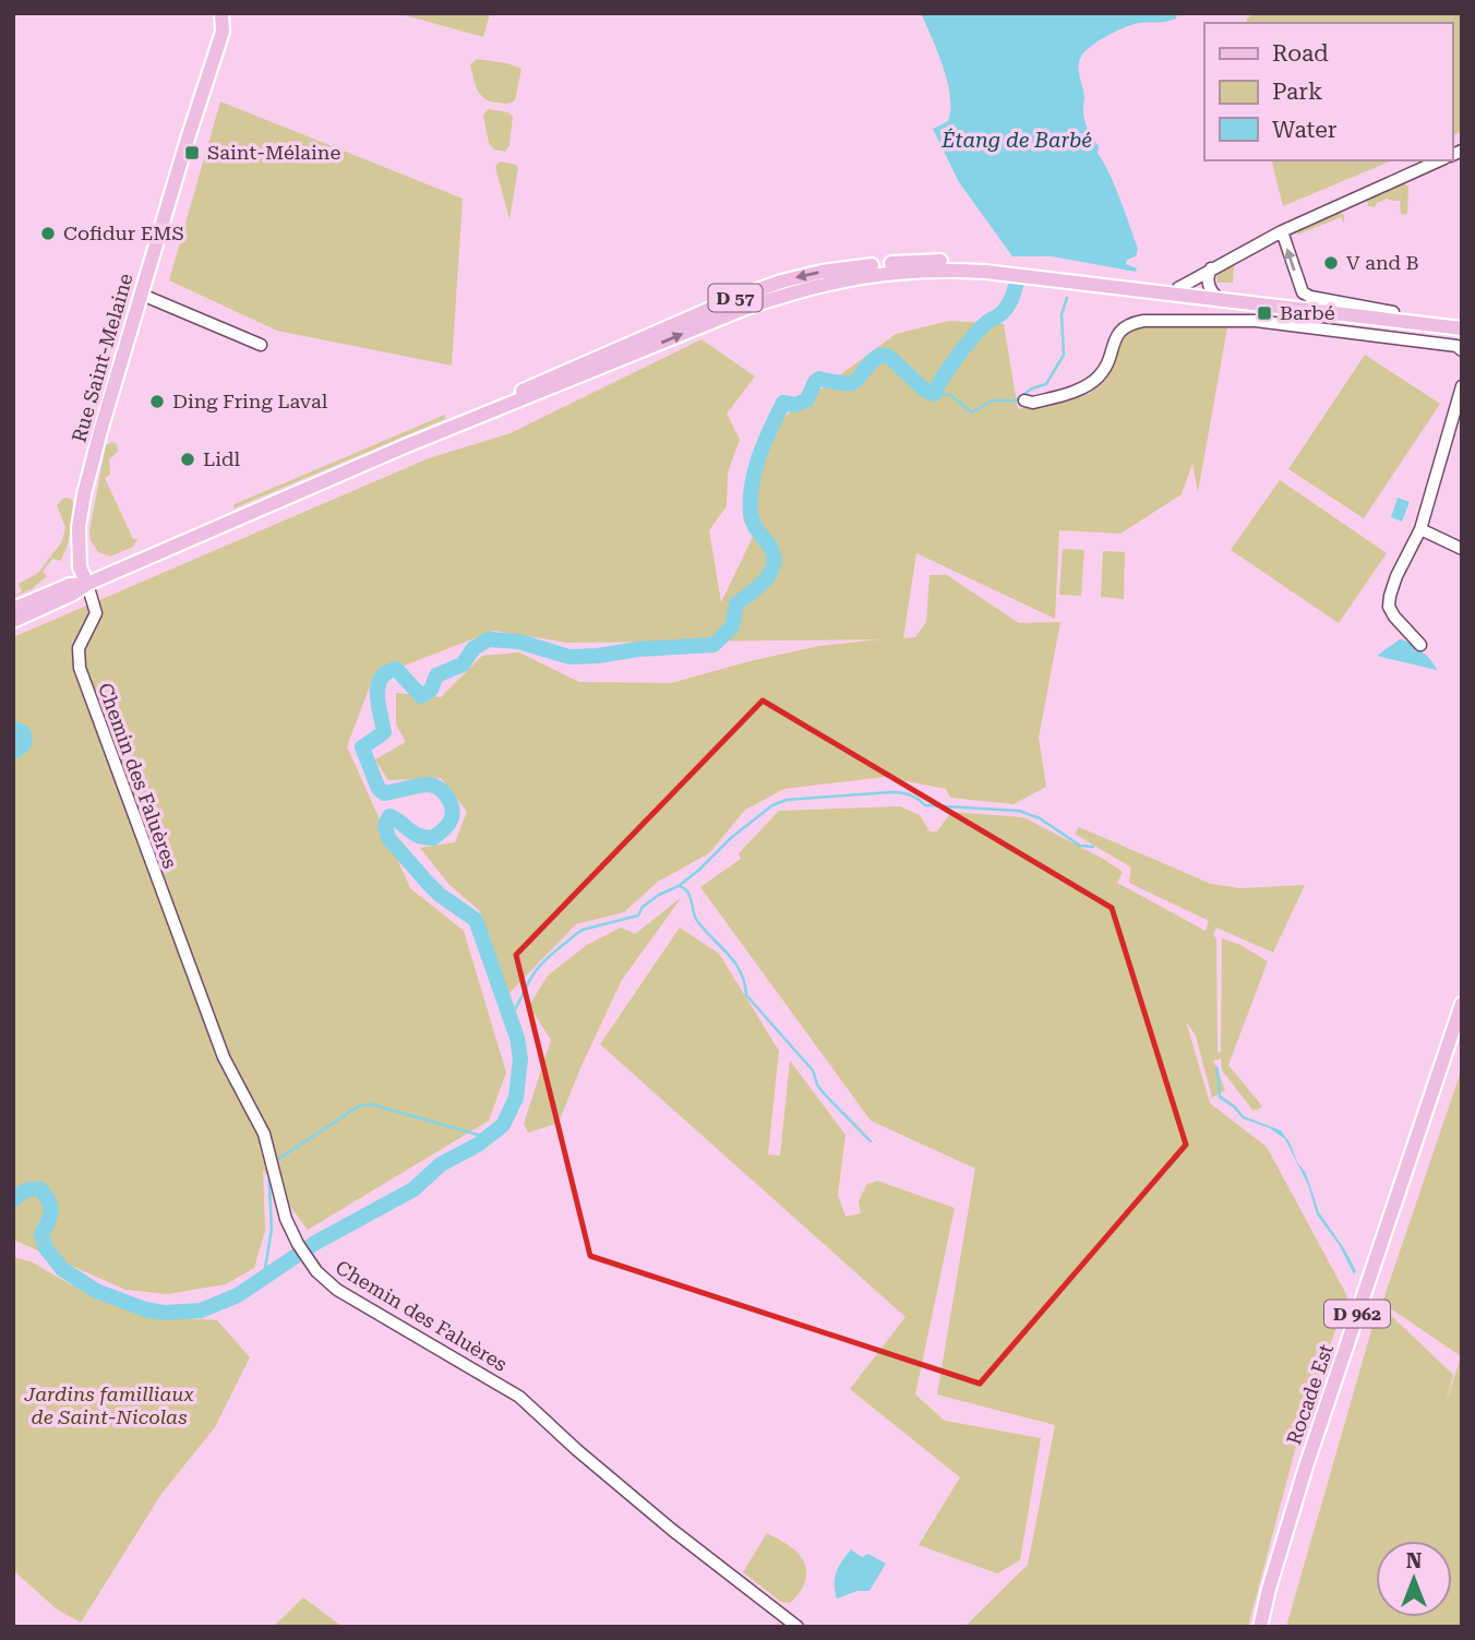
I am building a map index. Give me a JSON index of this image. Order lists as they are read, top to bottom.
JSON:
{
  "streets": {
    "main road": [
      "D 57",
      "Rue Saint-Melaine",
      "D 962",
      "Rocade Est"
    ],
    "street": ["Chemin des Faluères"]
  },
  "crossings": [
    ["D 57", "Rue Saint-Melaine"],
    ["D 57", "Chemin des Faluères"],
    ["Rue Saint-Melaine", "Chemin des Faluères"]
  ],
  "water": ["Étang de Barbé"],
  "parks": ["Jardins familliaux de Saint-Nicolas"],
  "places": {
    "transit": ["Saint-Mélaine", "Barbé"],
    "other": [
      "Cofidur EMS",
      "V and B",
      "Ding Fring Laval",
      "Lidl"
    ]
  },
  "legend": ["Road", "Park", "Water"],
  "north": "top"
}
